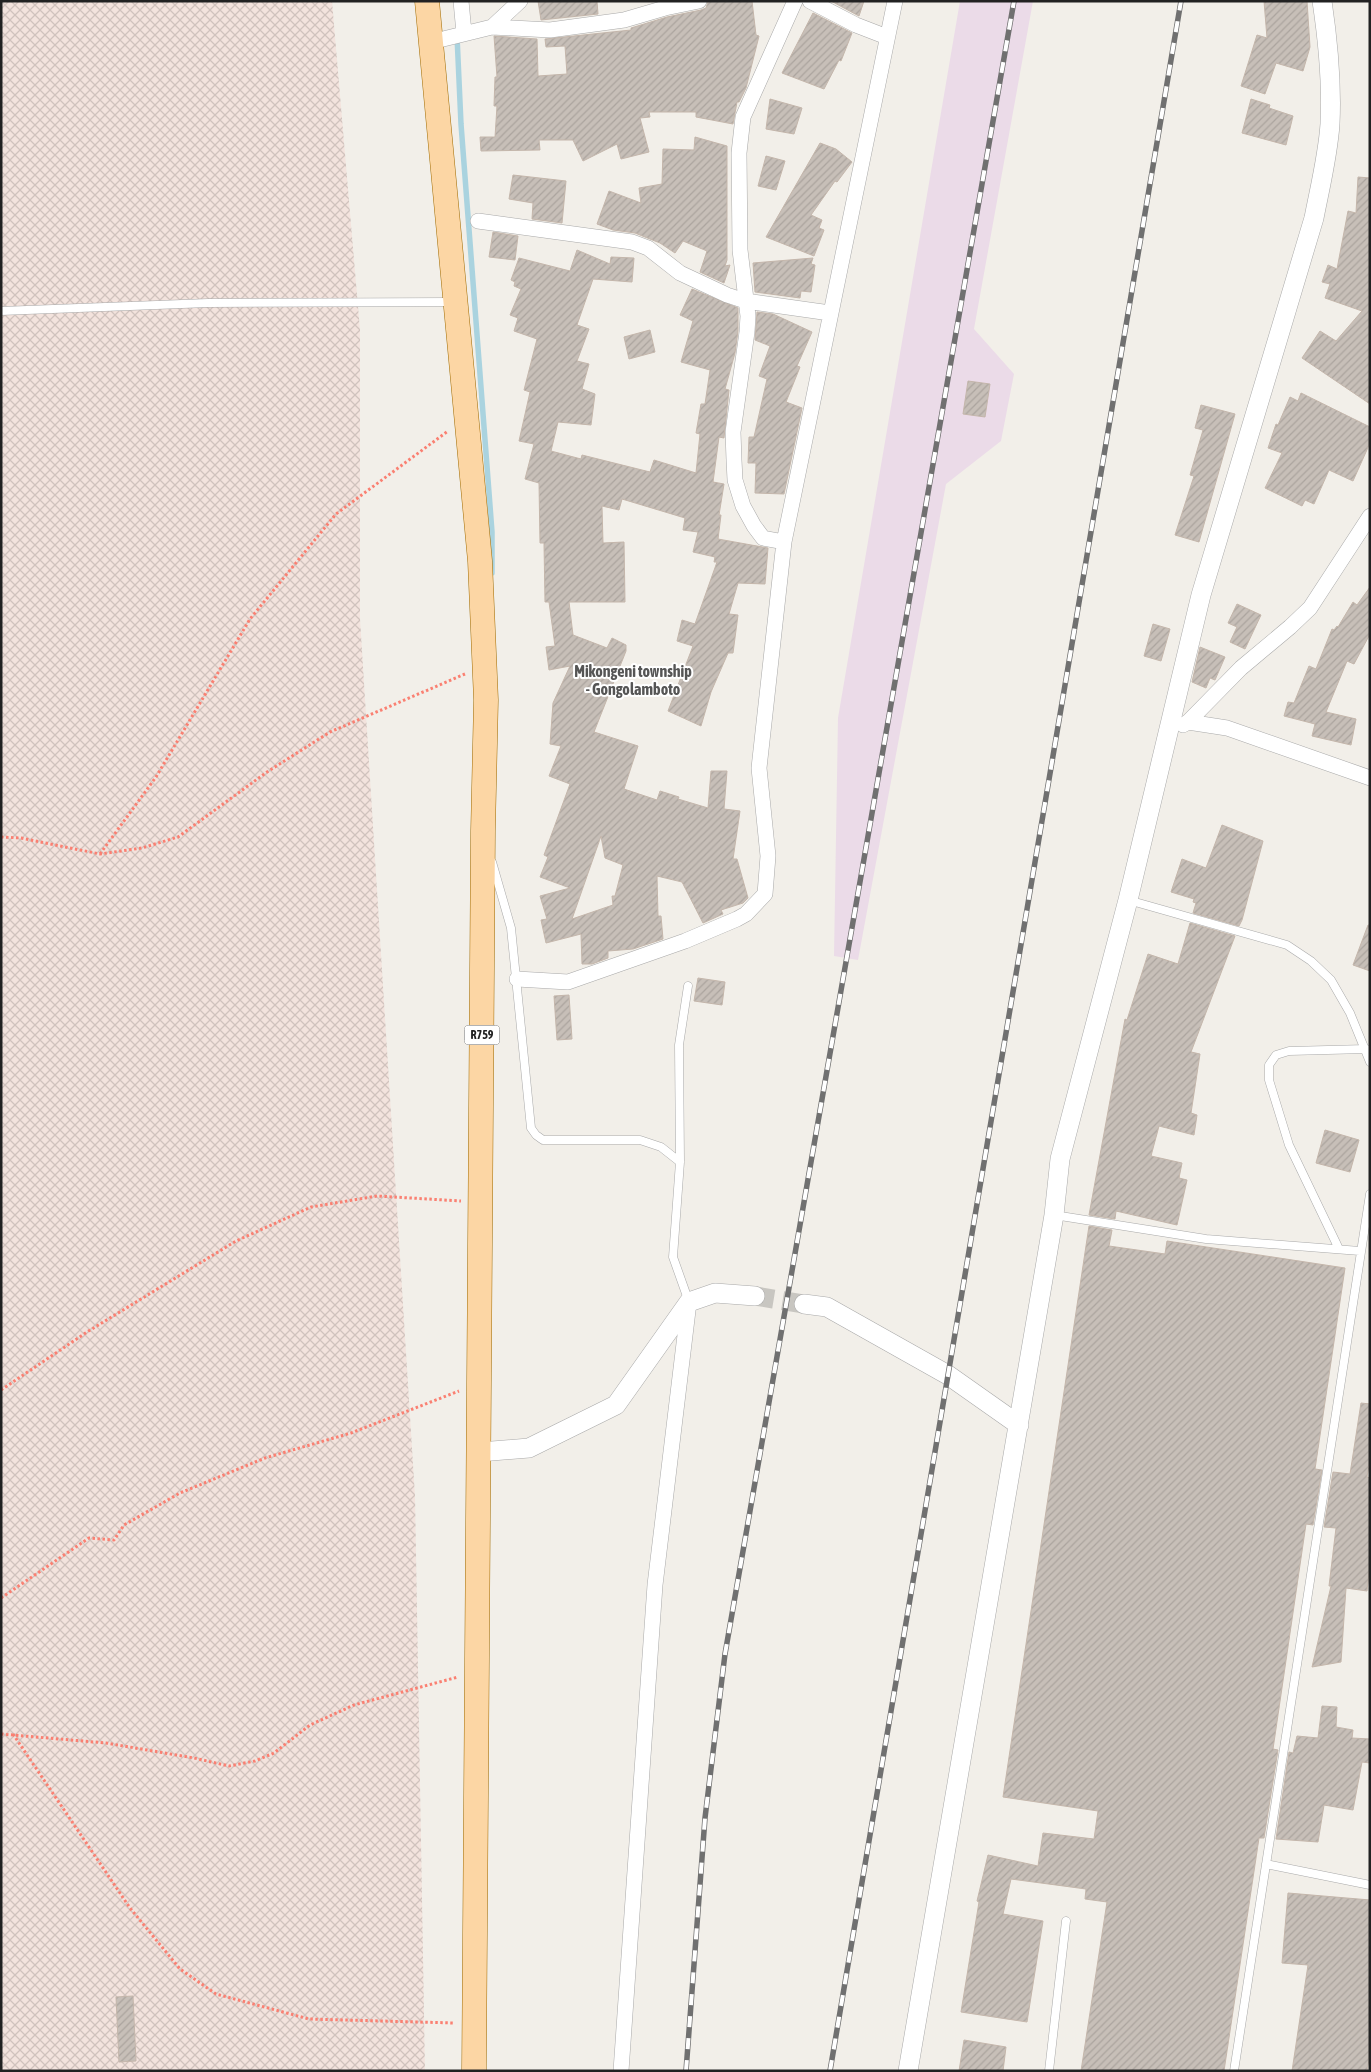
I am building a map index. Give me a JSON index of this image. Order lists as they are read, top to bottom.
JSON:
{
  "streets": {
    "main road": ["R759"]
  },
  "districts": ["Mikongeni township - Gongolamboto"]
}
